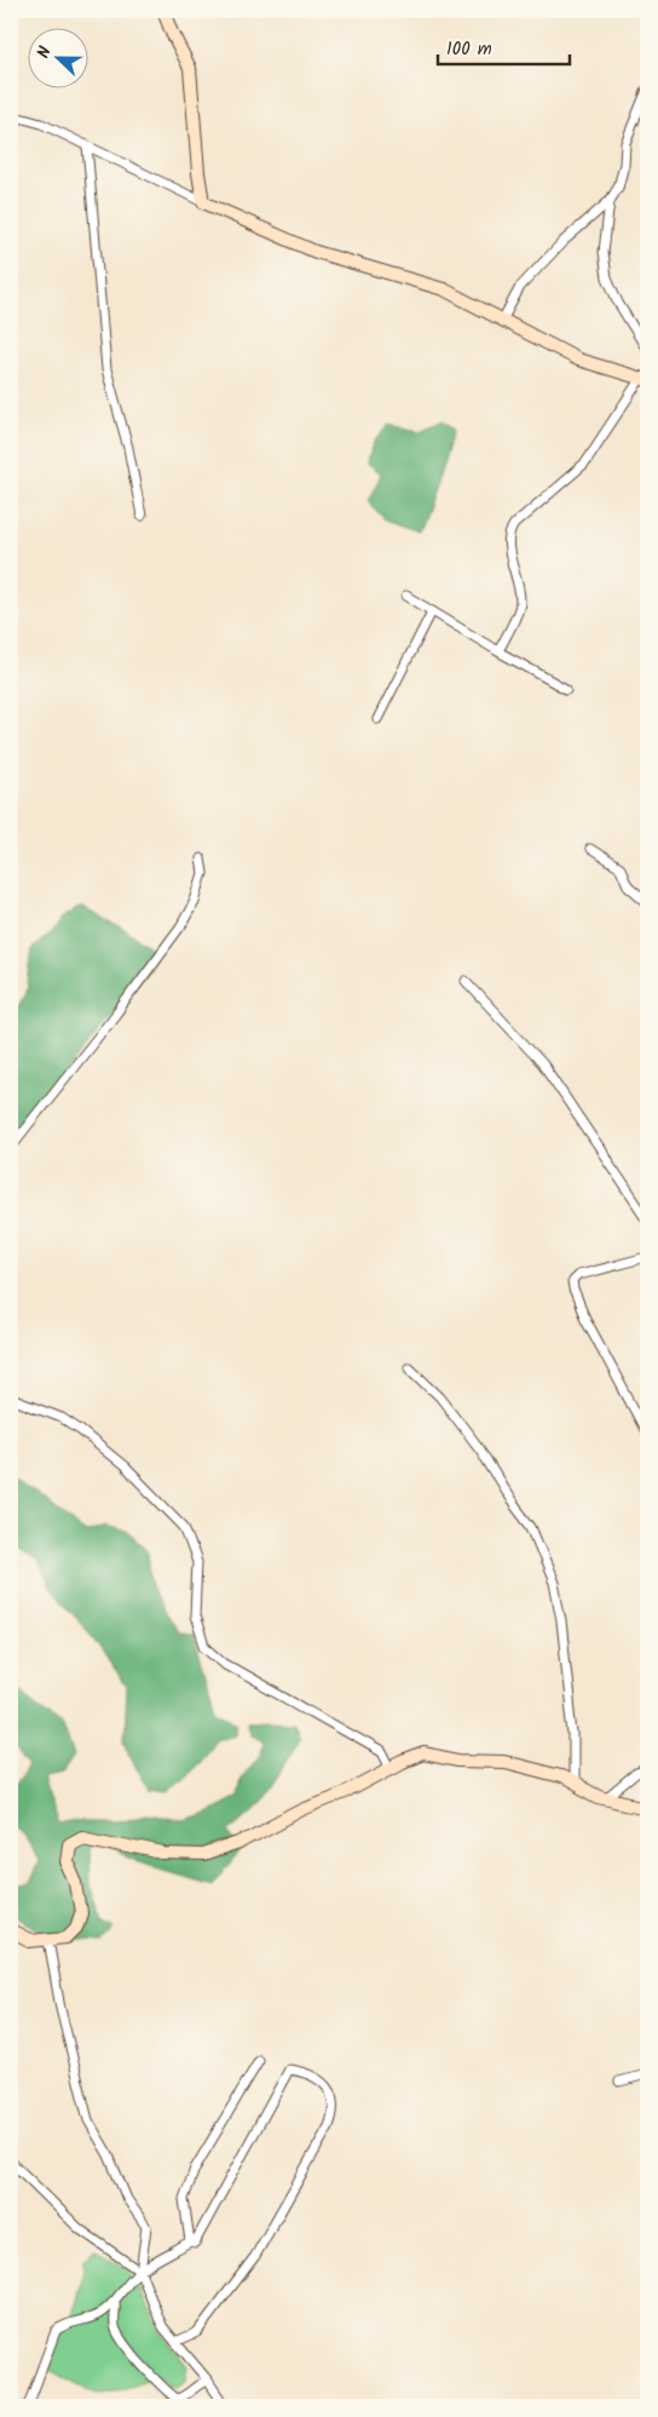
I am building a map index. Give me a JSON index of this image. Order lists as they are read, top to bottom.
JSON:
{
  "scale_bar": "100 m",
  "north": "left"
}
